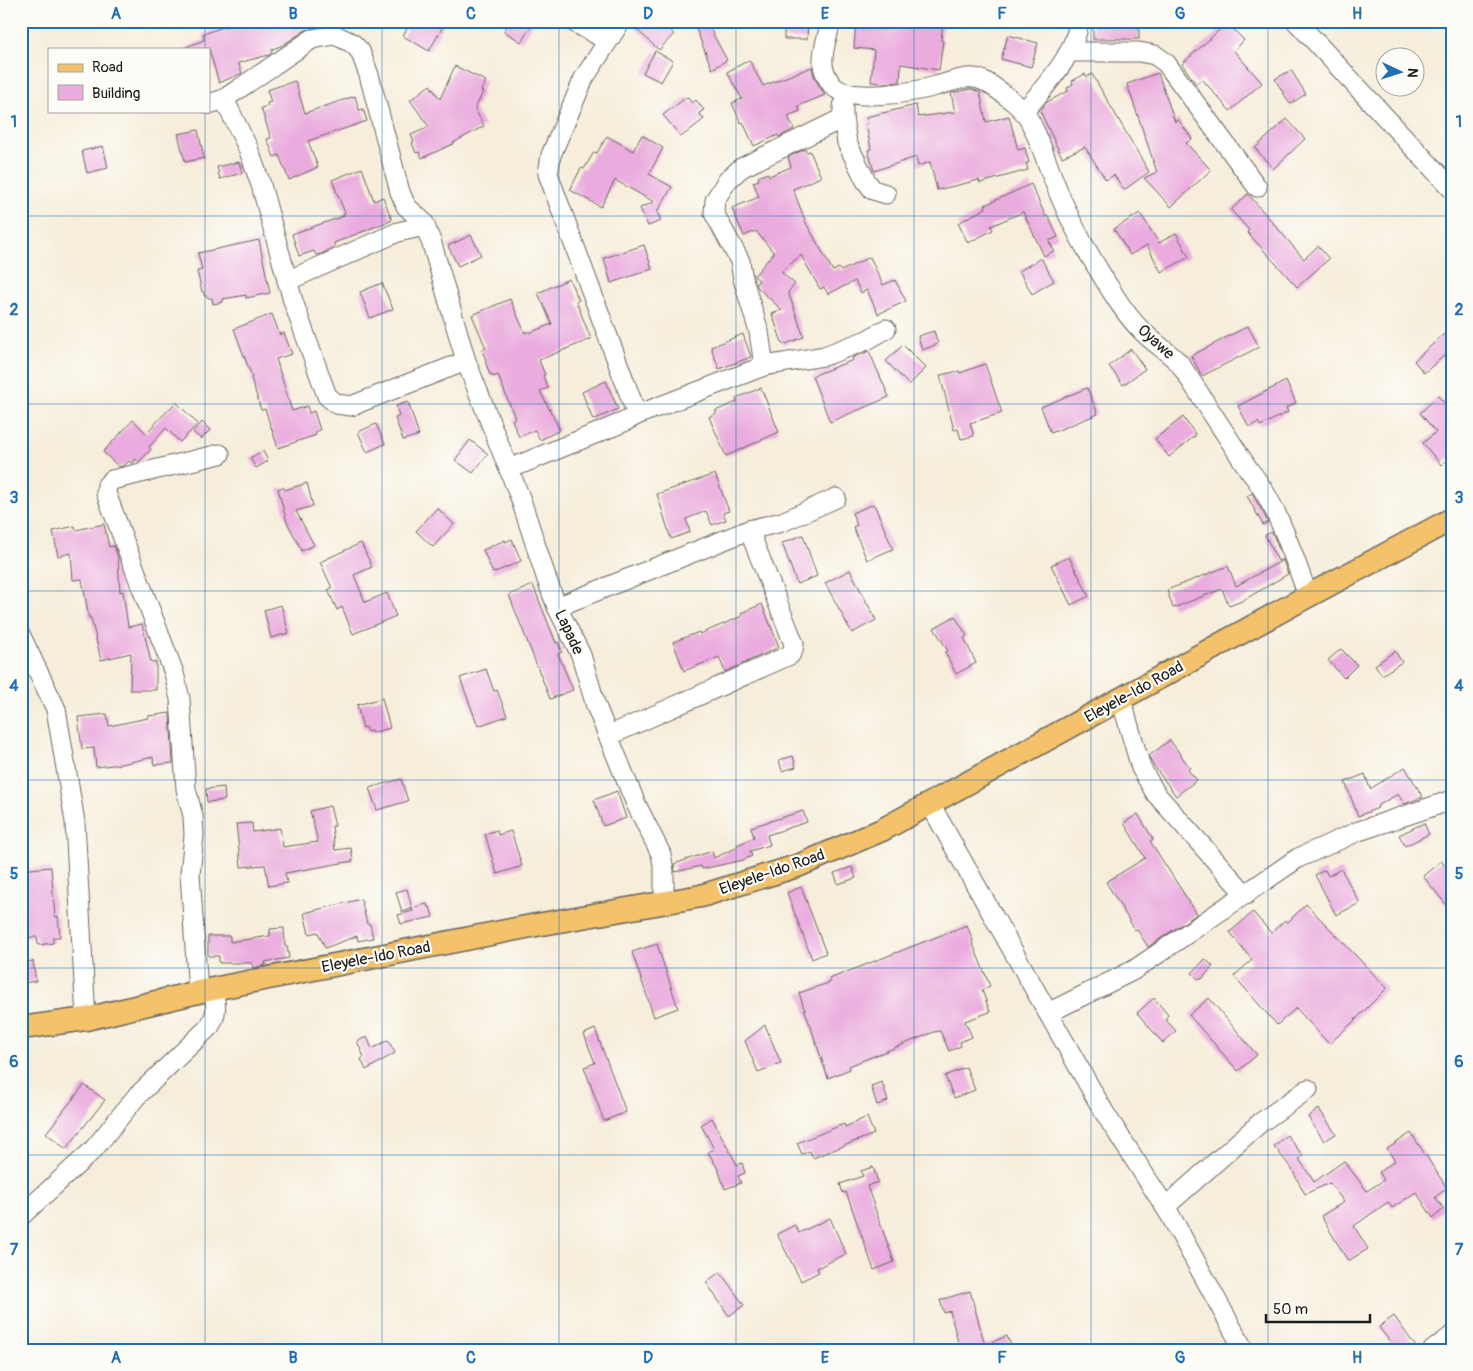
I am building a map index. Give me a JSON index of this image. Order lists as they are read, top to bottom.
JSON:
{
  "streets": {
    "main road": ["Eleyele-Ido Road"],
    "street": ["Oyawe", "Lapade"]
  },
  "crossings": [
    ["Oyawe", "Eleyele-Ido Road"],
    ["Lapade", "Eleyele-Ido Road"]
  ],
  "legend": ["Road", "Building"],
  "scale_bar": "50 m",
  "north": "right",
  "grid": {
    "columns": [
      "A",
      "B",
      "C",
      "D",
      "E",
      "F",
      "G",
      "H"
    ],
    "rows": [
      "1",
      "2",
      "3",
      "4",
      "5",
      "6",
      "7"
    ]
  }
}
